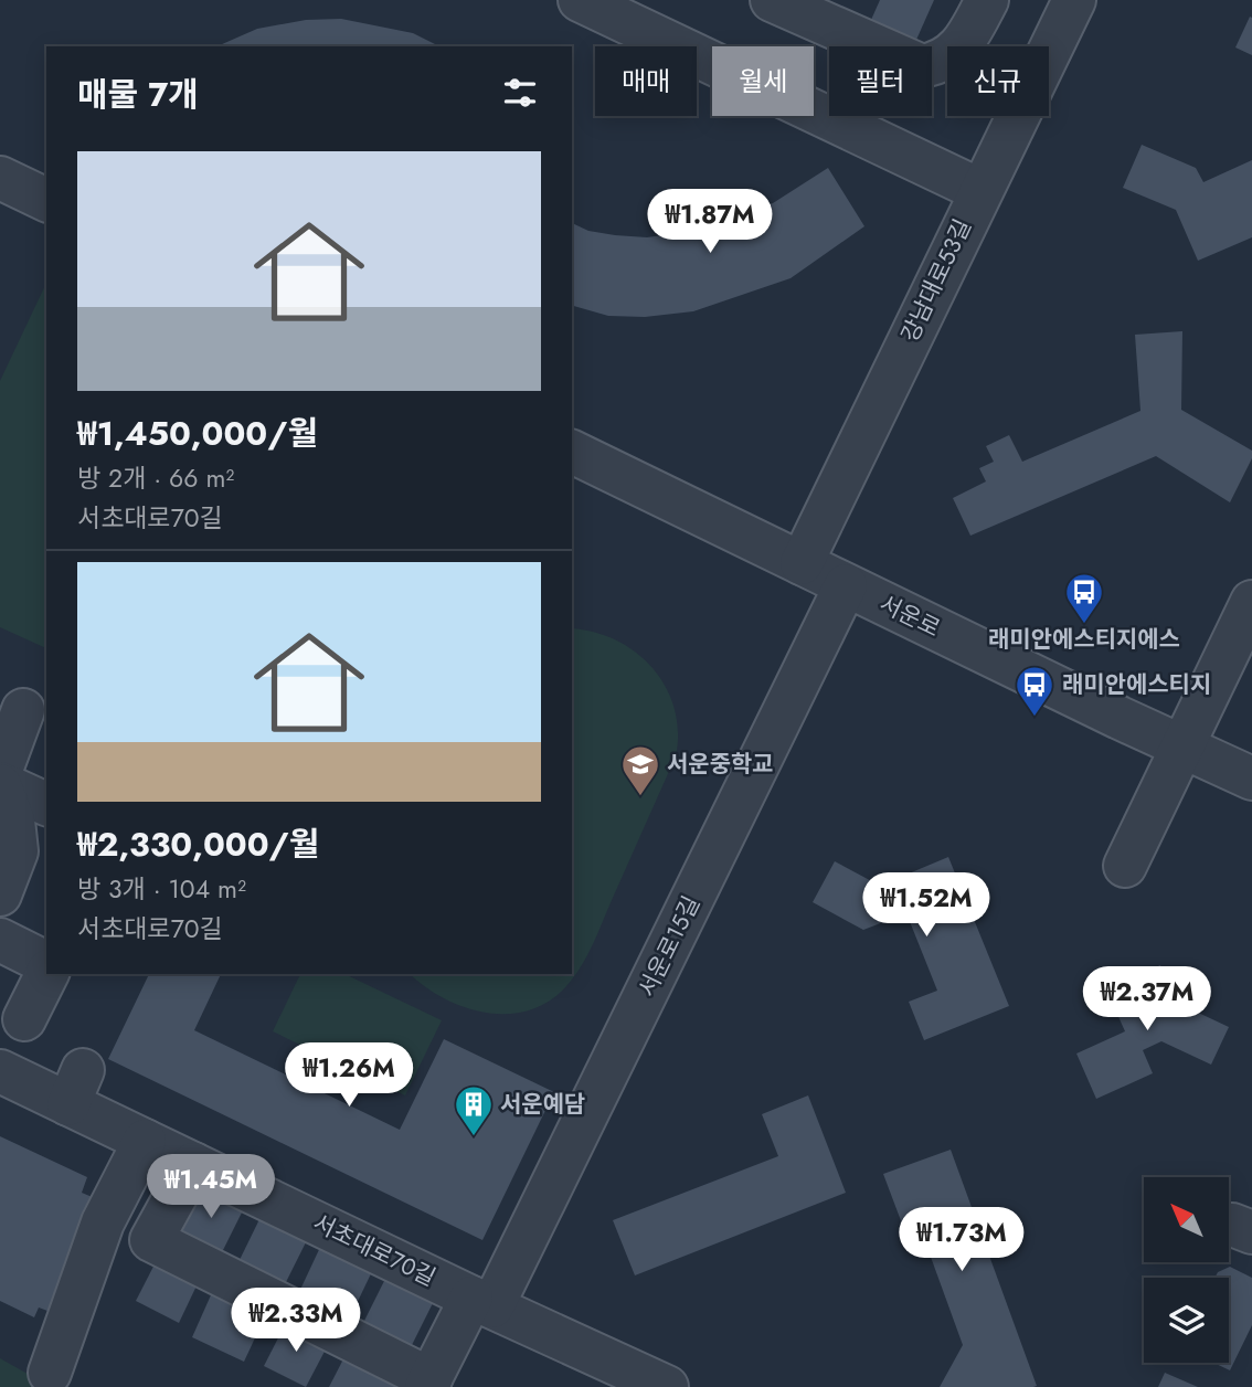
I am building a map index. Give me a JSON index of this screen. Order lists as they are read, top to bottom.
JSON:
{
  "streets": {
    "street": [
      "강남대로53길",
      "서운로",
      "서운로15길",
      "서초대로70길"
    ]
  },
  "crossings": [
    ["강남대로53길", "서운로"],
    ["서운로", "서운로15길"],
    ["서운로15길", "서초대로70길"]
  ],
  "places": {
    "bus stop": ["래미안에스티지에스", "래미안에스티지"],
    "school or university": ["서운중학교"],
    "building": ["서운예담"]
  },
  "north": "top left",
  "page": {
    "chip": [
      "매매",
      "월세",
      "필터",
      "신규"
    ],
    "heading": "매물 7개",
    "list": [
      {
        "name": "₩1,450,000/월",
        "note": "방 2개 · 66 m² · 서초대로70길"
      },
      {
        "name": "₩2,330,000/월",
        "note": "방 3개 · 104 m² · 서초대로70길"
      }
    ],
    "price": [
      "₩1.87M",
      "₩1.52M",
      "₩2.37M",
      "₩1.26M",
      "₩1.45M",
      "₩1.73M",
      "₩2.33M"
    ]
  }
}
